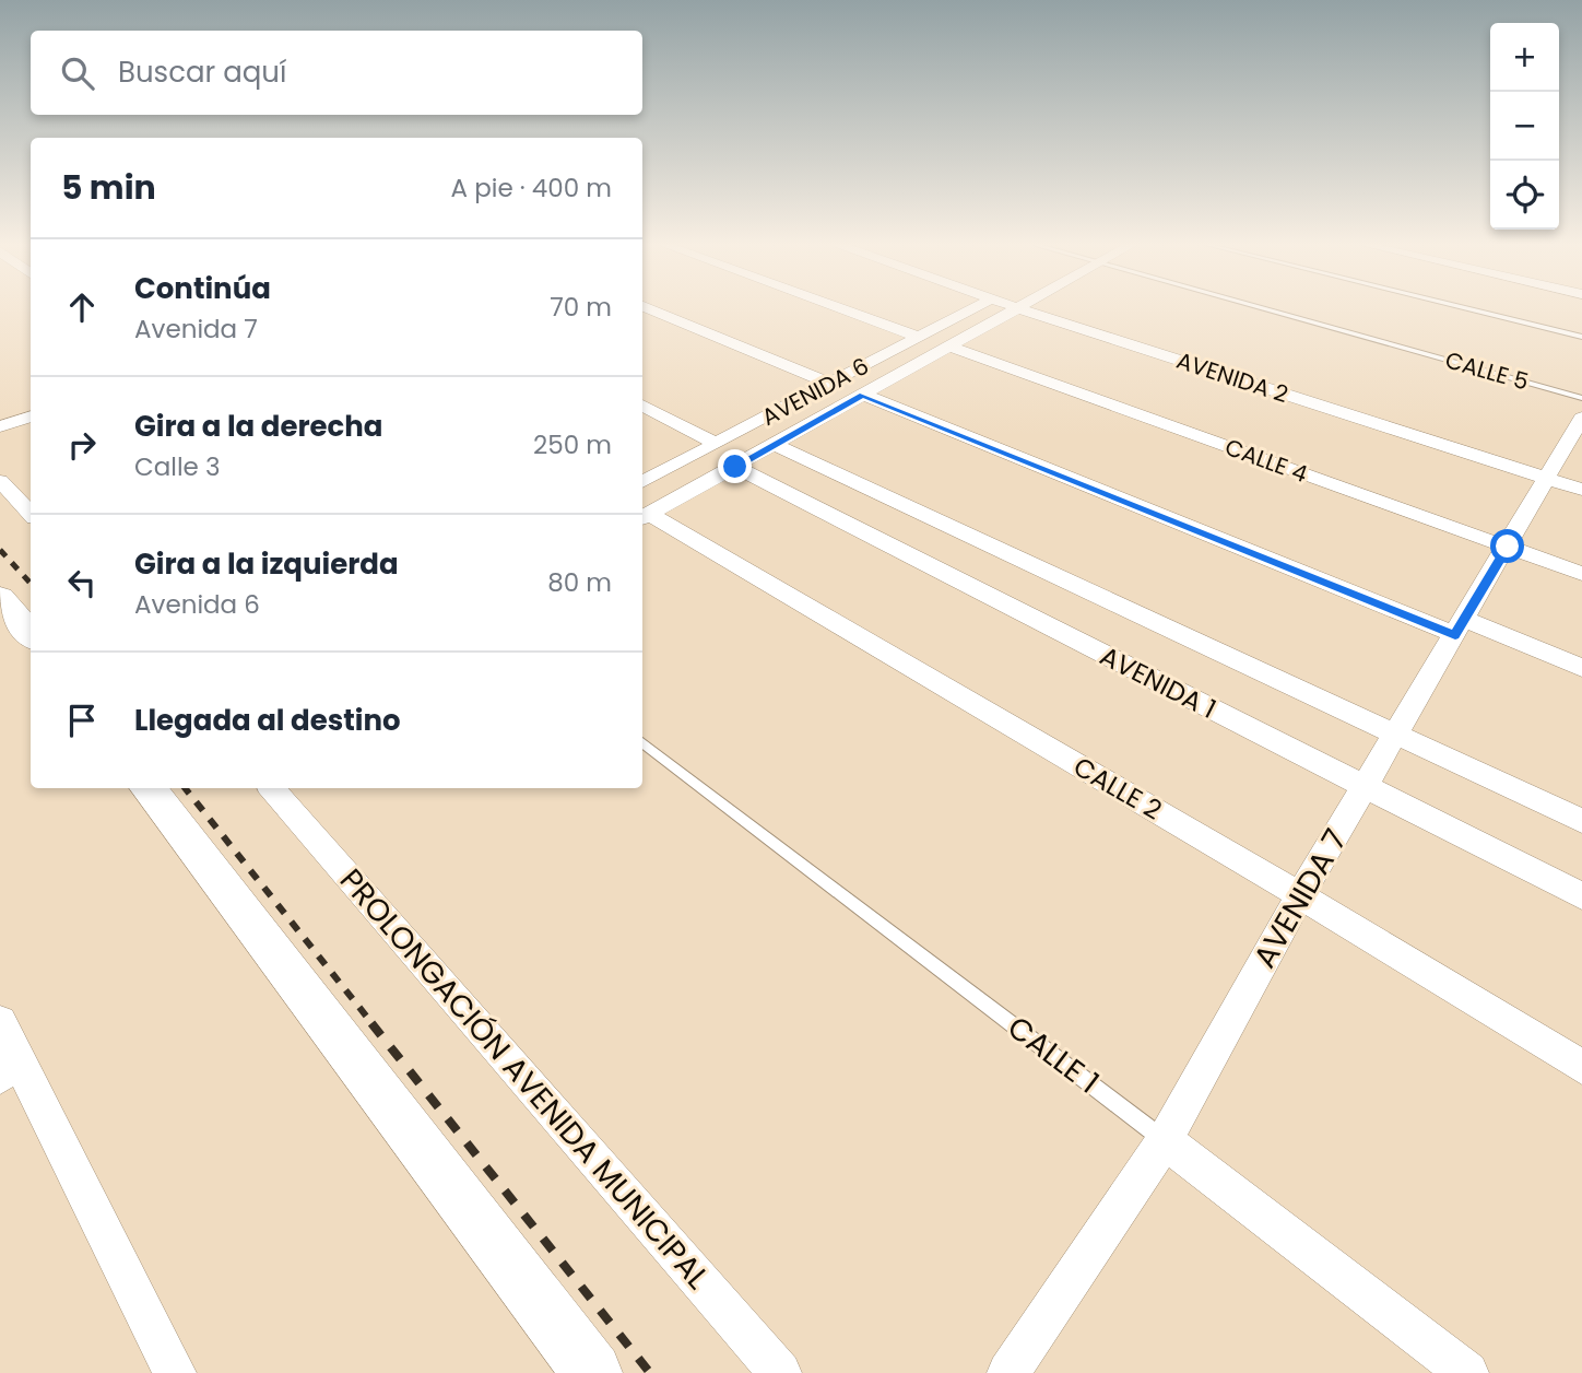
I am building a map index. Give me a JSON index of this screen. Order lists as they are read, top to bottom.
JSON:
{
  "streets": {
    "street": [
      "AVENIDA 2",
      "AVENIDA 6",
      "CALLE 4",
      "AVENIDA 1",
      "CALLE 2",
      "AVENIDA 7",
      "CALLE 1",
      "PROLONGACIÓN AVENIDA MUNICIPAL"
    ],
    "lane": ["CALLE 5"]
  },
  "crossings": [
    ["AVENIDA 2", "AVENIDA 7"],
    ["AVENIDA 6", "CALLE 4"],
    ["AVENIDA 6", "AVENIDA 1"],
    ["AVENIDA 6", "CALLE 2"],
    ["CALLE 4", "AVENIDA 7"],
    ["AVENIDA 1", "AVENIDA 7"],
    ["CALLE 2", "AVENIDA 7"],
    ["AVENIDA 7", "CALLE 1"]
  ],
  "page": {
    "map_buttons": ["+", "−"],
    "search": "Buscar aquí",
    "heading": ["5 min", "A pie · 400 m"],
    "list": [
      ["Continúa", "Avenida 7", "70 m"],
      ["Gira a la derecha", "Calle 3", "250 m"],
      ["Gira a la izquierda", "Avenida 6", "80 m"],
      "Llegada al destino"
    ]
  }
}
